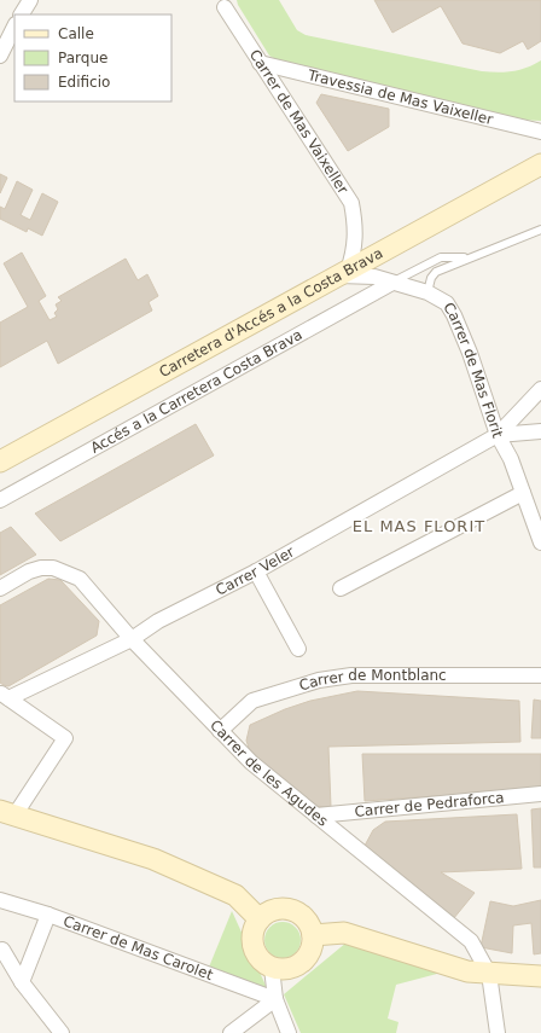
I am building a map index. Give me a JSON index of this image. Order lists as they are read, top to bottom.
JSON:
{
  "streets": {
    "main road": ["Carretera d'Accés a la Costa Brava"],
    "street": [
      "Travessia de Mas Vaixeller",
      "Carrer de Mas Vaixeller",
      "Carrer de Mas Florit",
      "Accés a la Carretera Costa Brava",
      "Carrer Veler",
      "Carrer de Montblanc",
      "Carrer de les Agudes",
      "Carrer de Pedraforca",
      "Carrer de Mas Carolet"
    ]
  },
  "crossings": [
    ["Travessia de Mas Vaixeller", "Carrer de Mas Vaixeller"],
    ["Carrer de Mas Vaixeller", "Carretera d'Accés a la Costa Brava"],
    ["Carrer de Mas Vaixeller", "Carrer de Mas Florit"],
    ["Carretera d'Accés a la Costa Brava", "Carrer de Mas Florit"],
    ["Carrer de Mas Florit", "Accés a la Carretera Costa Brava"],
    ["Carrer de Mas Florit", "Carrer Veler"],
    ["Carrer Veler", "Carrer de les Agudes"],
    ["Carrer de Montblanc", "Carrer de les Agudes"],
    ["Carrer de les Agudes", "Carrer de Pedraforca"]
  ],
  "districts": ["EL MAS FLORIT"],
  "legend": ["Calle", "Parque", "Edificio"]
}
